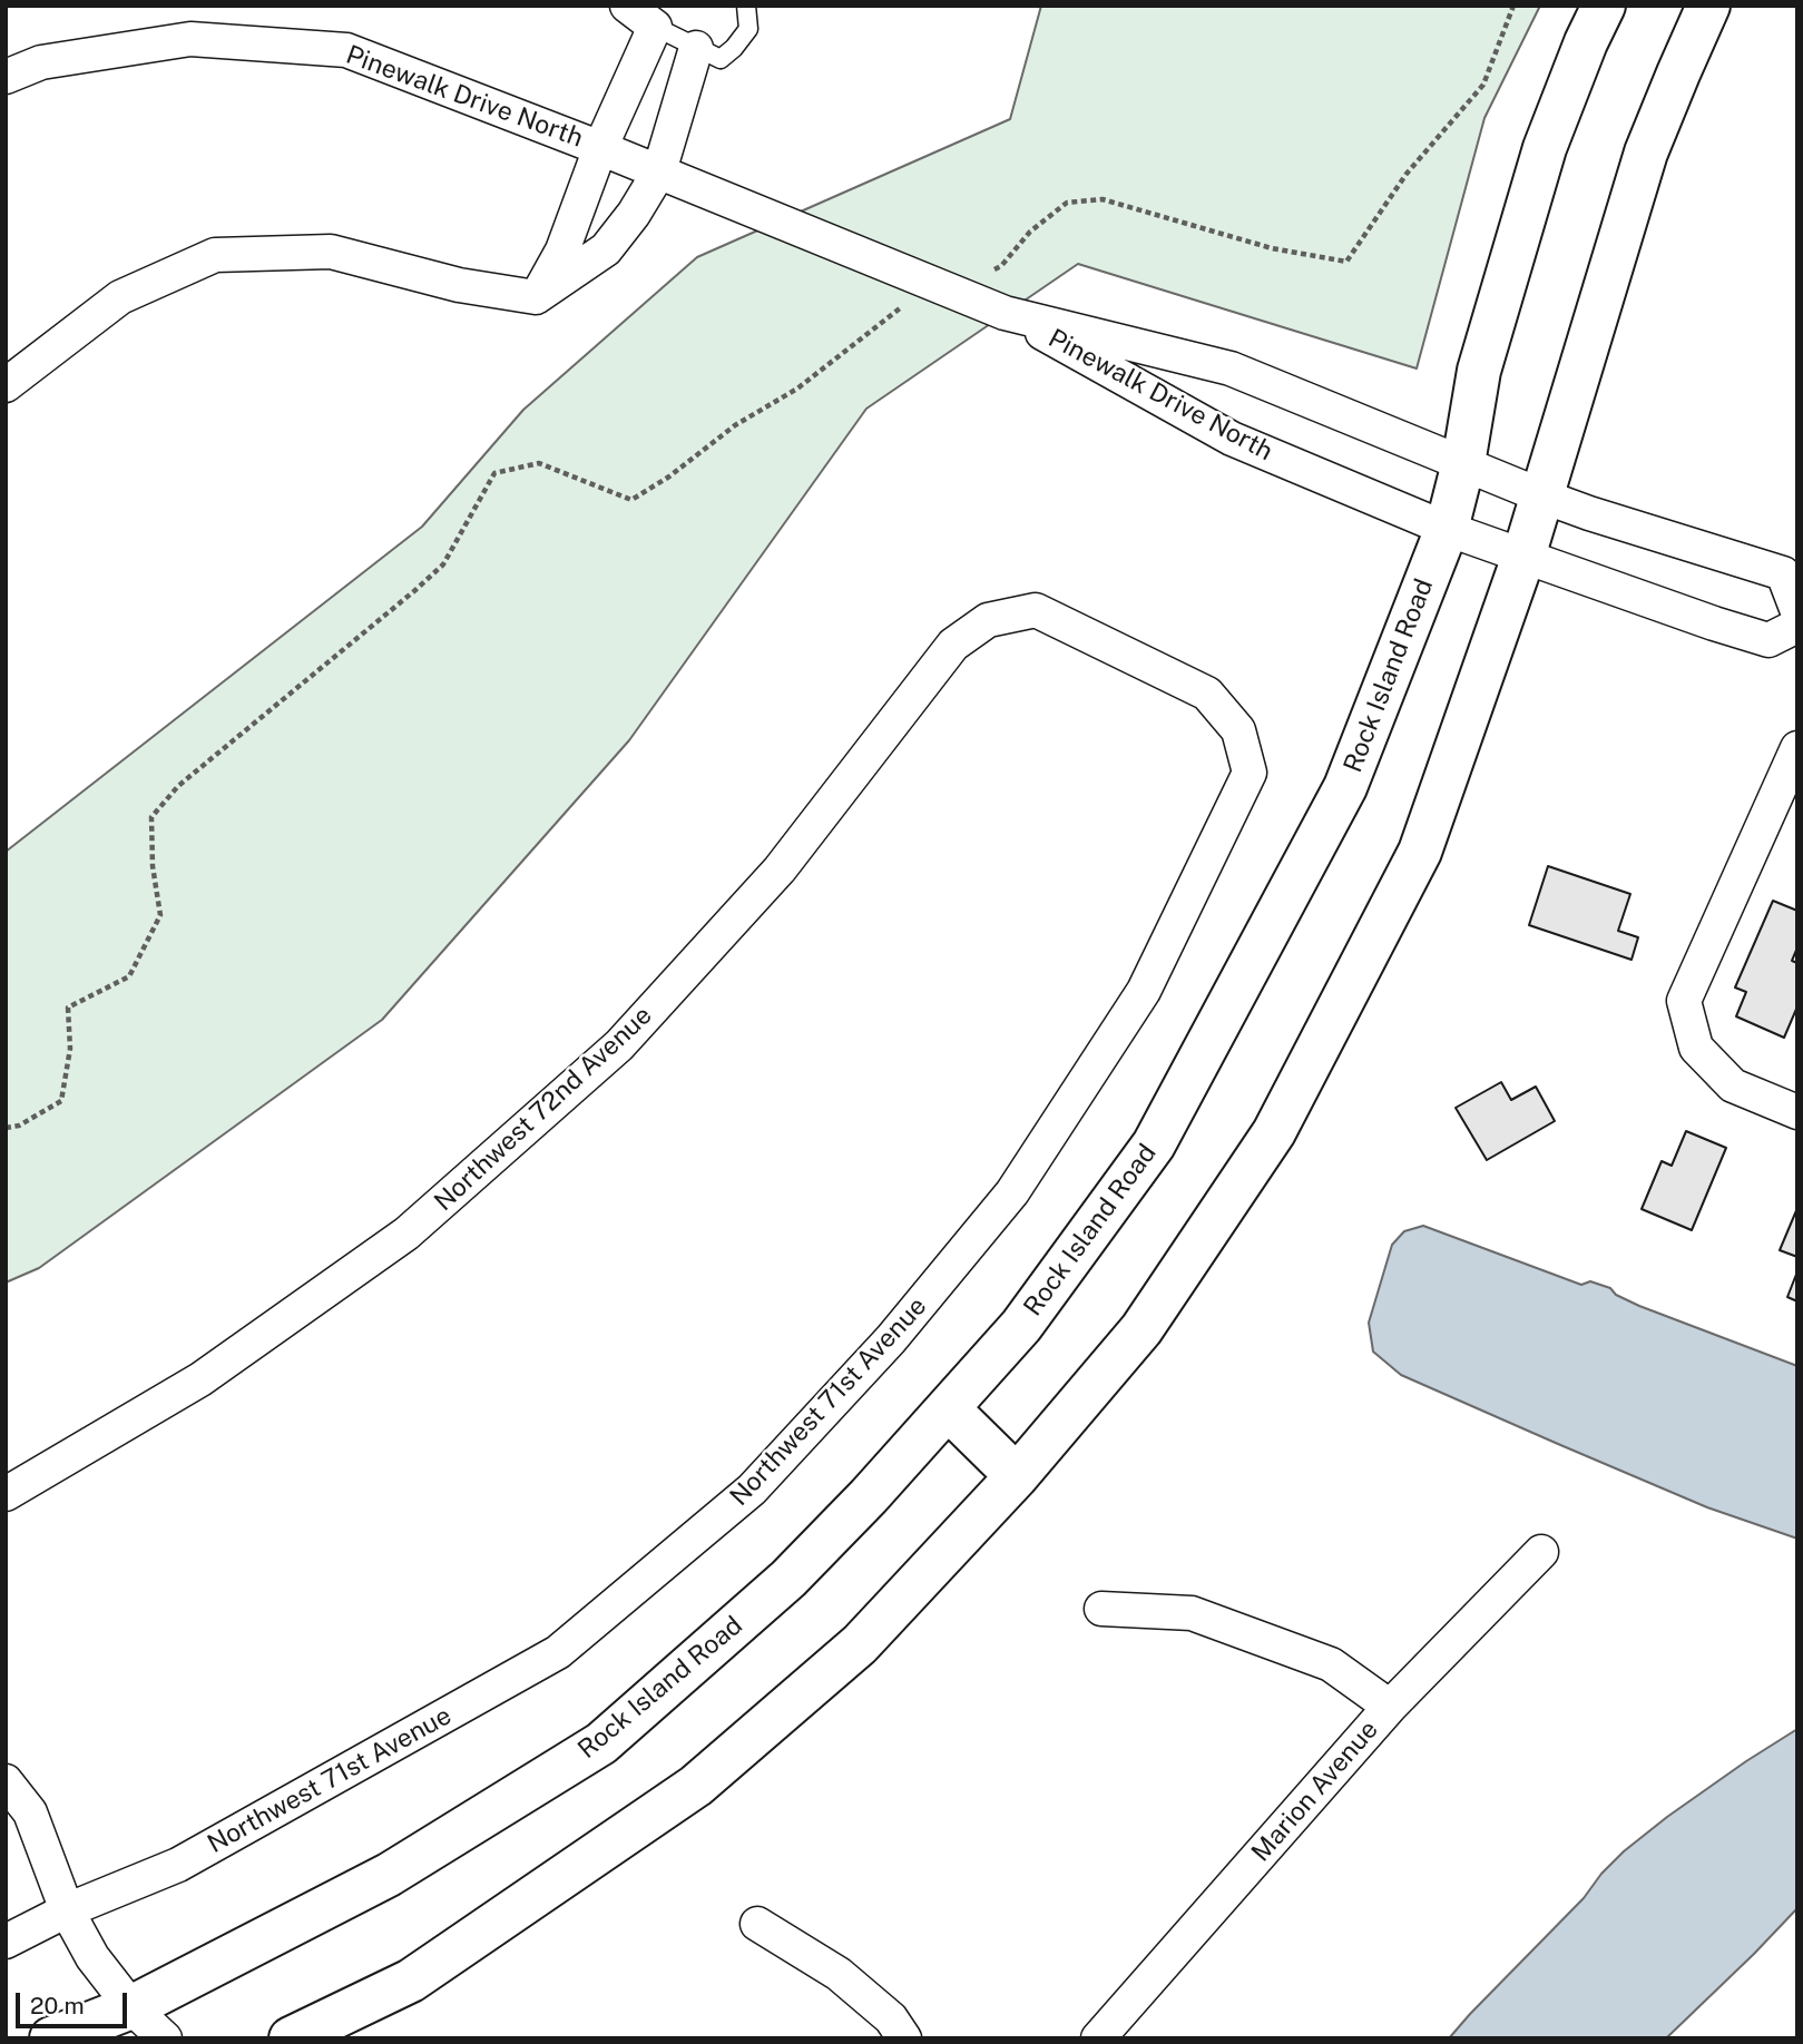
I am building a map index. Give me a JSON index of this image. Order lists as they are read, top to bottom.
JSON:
{
  "streets": {
    "main road": ["Rock Island Road"],
    "street": [
      "Pinewalk Drive North",
      "Northwest 72nd Avenue",
      "Northwest 71st Avenue",
      "Marion Avenue"
    ]
  },
  "crossings": [
    ["Pinewalk Drive North", "Rock Island Road"],
    ["Northwest 72nd Avenue", "Northwest 71st Avenue"]
  ],
  "scale_bar": "20 m"
}
